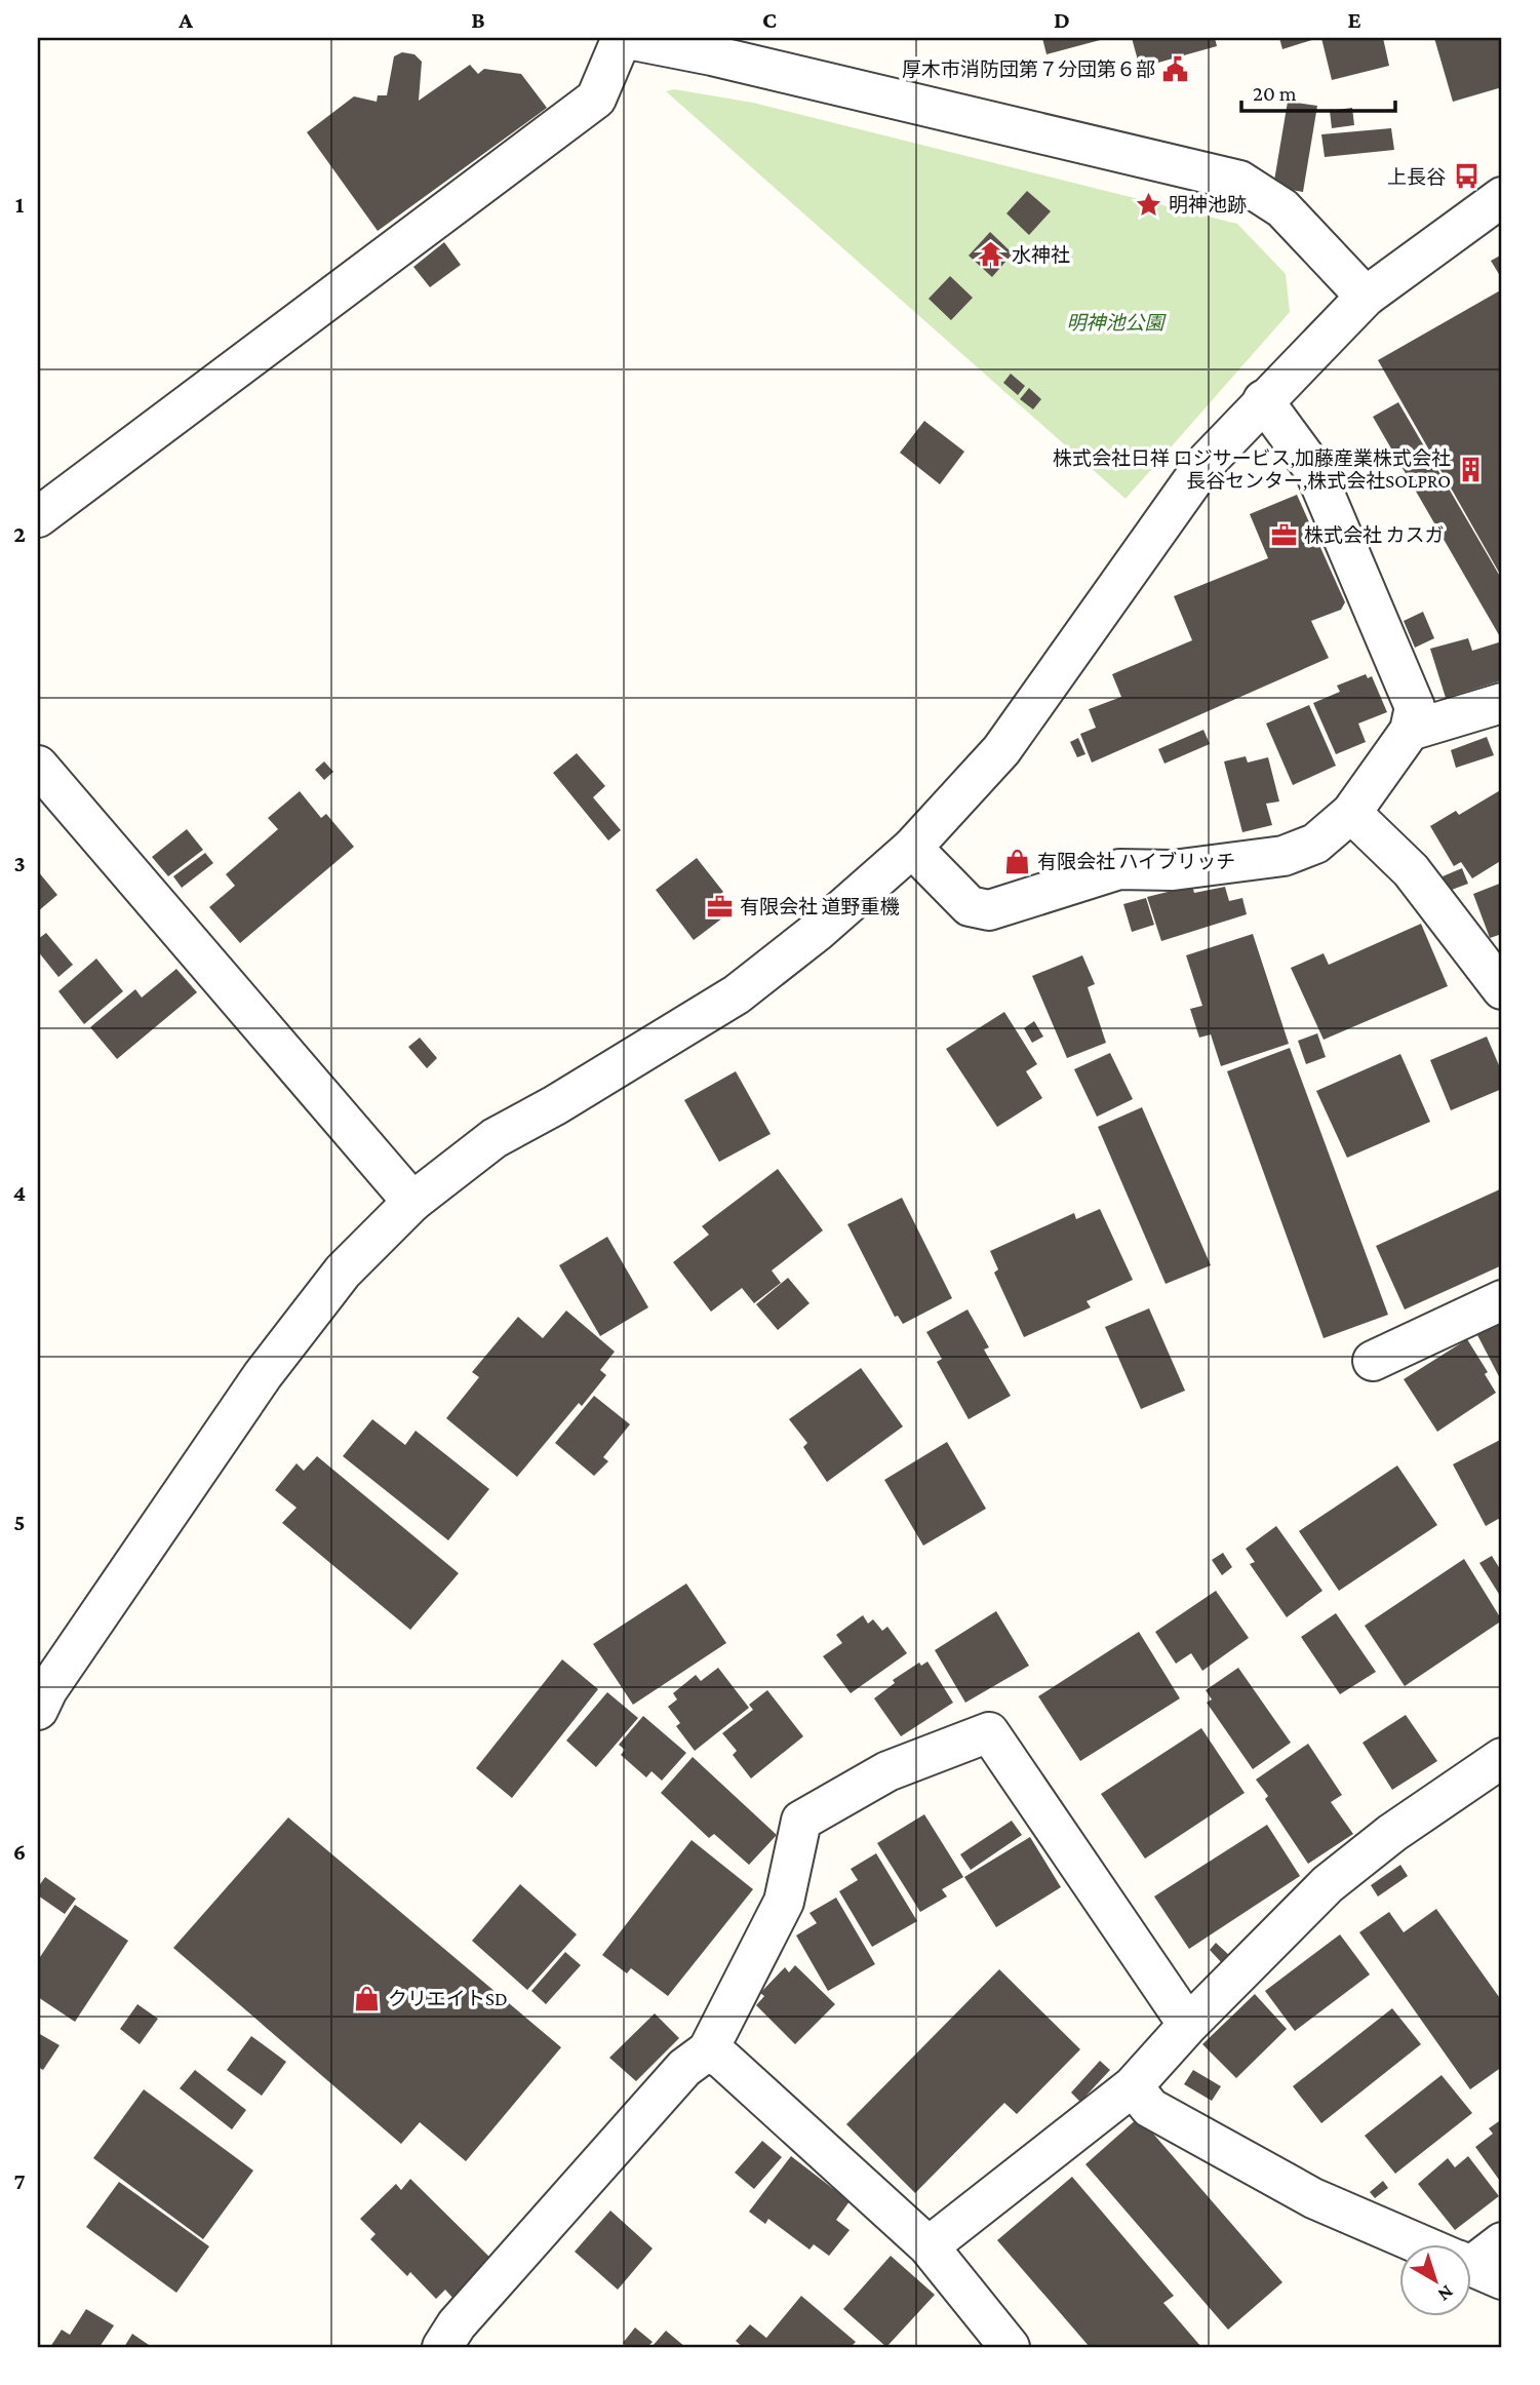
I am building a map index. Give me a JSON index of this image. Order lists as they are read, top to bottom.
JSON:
{
  "parks": ["明神池公園"],
  "places": {
    "public building": ["厚木市消防団第７分団第６部"],
    "bus stop": ["上長谷"],
    "place": ["明神池跡"],
    "temple": ["水神社"],
    "building": ["株式会社日祥 ロジサービス,加藤産業株式会社 長谷センター,株式会社SOLPRO"],
    "office": ["株式会社 カスガ", "有限会社 道野重機"],
    "shop": ["有限会社 ハイブリッチ", "クリエイトSD"]
  },
  "scale_bar": "20 m",
  "north": "bottom right",
  "grid": {
    "columns": [
      "A",
      "B",
      "C",
      "D",
      "E"
    ],
    "rows": [
      "1",
      "2",
      "3",
      "4",
      "5",
      "6",
      "7"
    ]
  }
}
